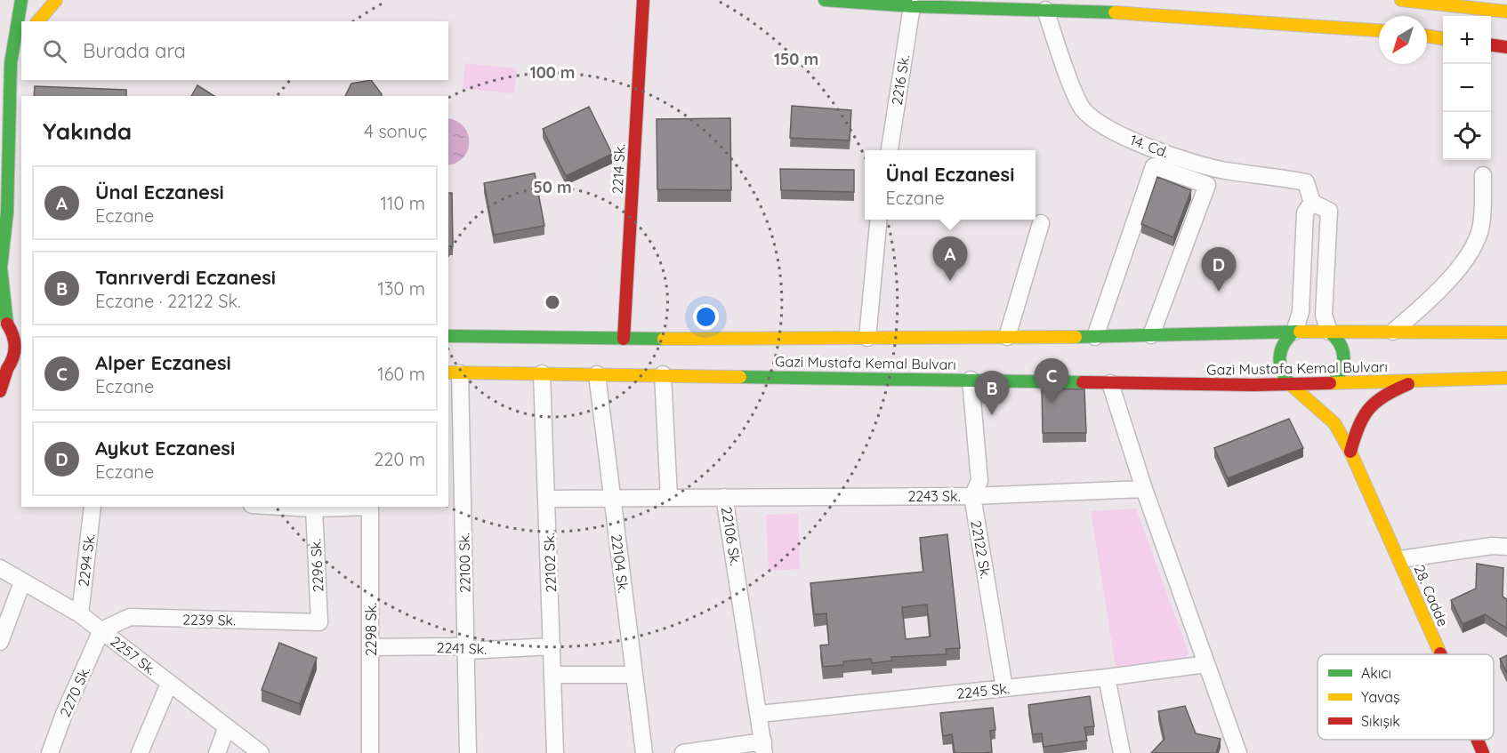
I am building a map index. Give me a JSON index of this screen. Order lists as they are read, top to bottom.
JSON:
{
  "streets": {
    "main road": ["2214 Sk.", "Gazi Mustafa Kemal Bulvarı", "28. Cadde"],
    "street": [
      "2216 Sk.",
      "14. Cd.",
      "2243 Sk.",
      "22106 Sk.",
      "22122 Sk.",
      "2294 Sk.",
      "22100 Sk.",
      "22102 Sk.",
      "22104 Sk.",
      "2296 Sk.",
      "2239 Sk.",
      "2298 Sk.",
      "2241 Sk.",
      "2257 Sk.",
      "2245 Sk.",
      "2270 Sk."
    ]
  },
  "crossings": [
    ["14. Cd.", "Gazi Mustafa Kemal Bulvarı"],
    ["14. Cd.", "28. Cadde"],
    ["2214 Sk.", "Gazi Mustafa Kemal Bulvarı"],
    ["Gazi Mustafa Kemal Bulvarı", "22122 Sk."],
    ["Gazi Mustafa Kemal Bulvarı", "22100 Sk."],
    ["Gazi Mustafa Kemal Bulvarı", "22102 Sk."],
    ["Gazi Mustafa Kemal Bulvarı", "22104 Sk."],
    ["Gazi Mustafa Kemal Bulvarı", "28. Cadde"],
    ["2243 Sk.", "22106 Sk."],
    ["2243 Sk.", "22122 Sk."],
    ["22106 Sk.", "22102 Sk."],
    ["22106 Sk.", "22104 Sk."],
    ["22106 Sk.", "2245 Sk."],
    ["22122 Sk.", "2245 Sk."],
    ["2294 Sk.", "2257 Sk."],
    ["22100 Sk.", "2241 Sk."],
    ["22102 Sk.", "2241 Sk."],
    ["2296 Sk.", "2239 Sk."],
    ["2239 Sk.", "2257 Sk."],
    ["2239 Sk.", "2270 Sk."],
    ["2298 Sk.", "2241 Sk."],
    ["2257 Sk.", "2270 Sk."]
  ],
  "legend": ["Akıcı", "Yavaş", "Sıkışık"],
  "north": "bottom left",
  "page": {
    "map_buttons": ["+", "−"],
    "search": "Burada ara",
    "heading": ["Yakında", "4 sonuç"],
    "popup": ["Ünal Eczanesi", "Eczane"],
    "list": [
      {
        "mark": "A",
        "name": "Ünal Eczanesi",
        "note": "Eczane",
        "value": "110 m"
      },
      {
        "mark": "B",
        "name": "Tanrıverdi Eczanesi",
        "note": "Eczane · 22122 Sk.",
        "value": "130 m"
      },
      {
        "mark": "C",
        "name": "Alper Eczanesi",
        "note": "Eczane",
        "value": "160 m"
      },
      {
        "mark": "D",
        "name": "Aykut Eczanesi",
        "note": "Eczane",
        "value": "220 m"
      }
    ],
    "pins": [
      "A",
      "D",
      "C",
      "B"
    ]
  },
  "rings": ["150 m", "100 m", "50 m"]
}
